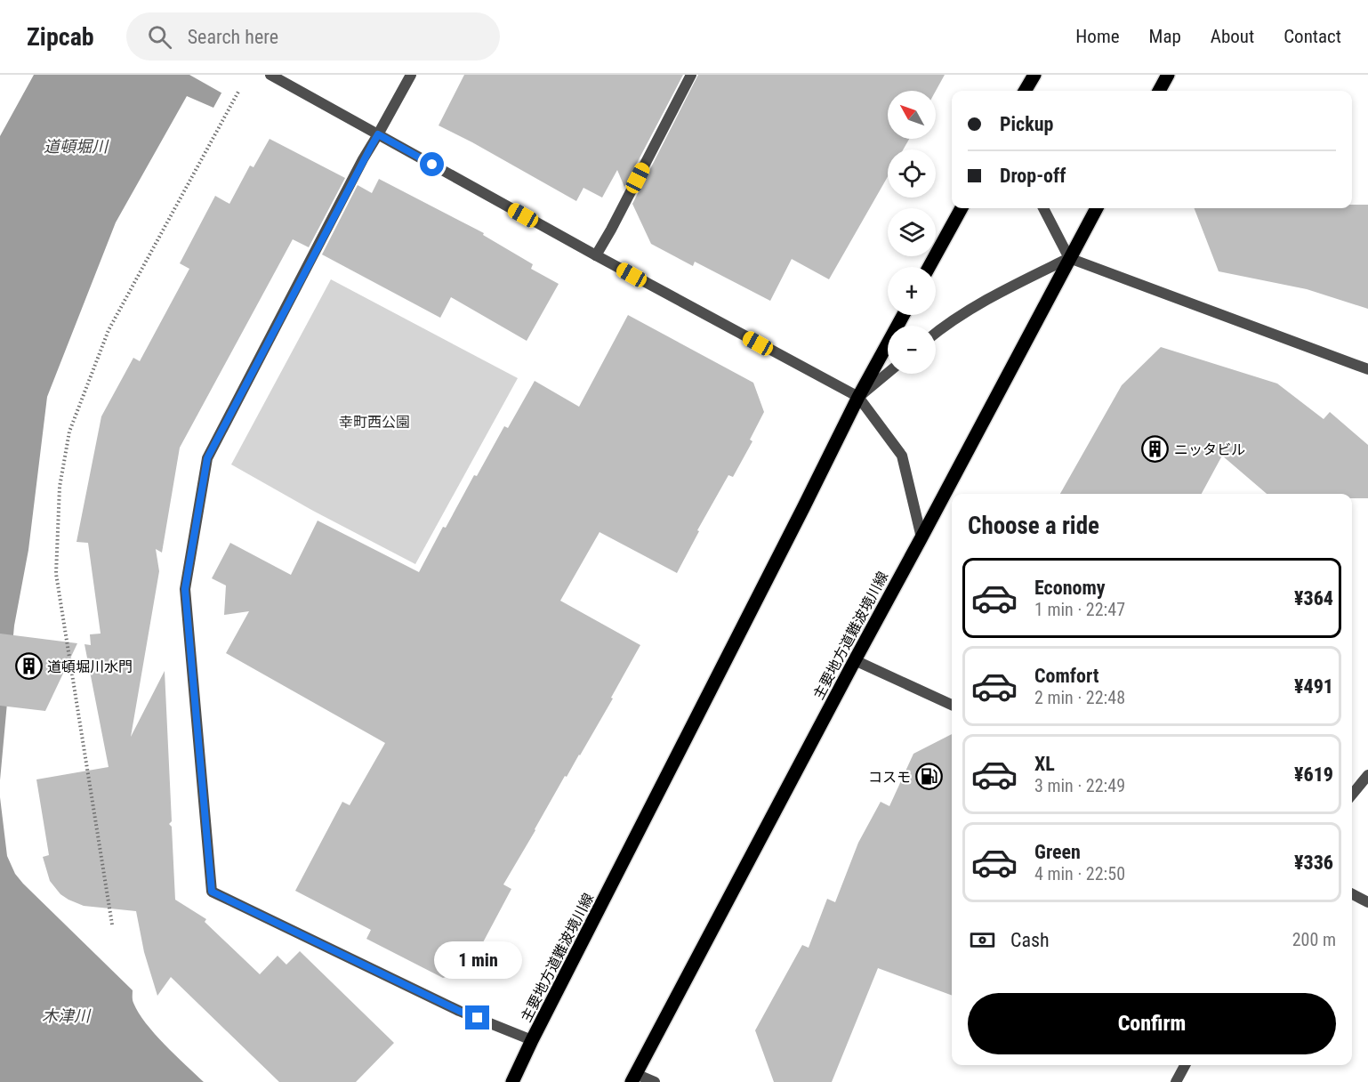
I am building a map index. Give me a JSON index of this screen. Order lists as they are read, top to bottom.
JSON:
{
  "streets": {
    "main road": ["主要地方道難波境川線"]
  },
  "water": ["道頓堀川", "木津川"],
  "parks": ["幸町西公園"],
  "places": {
    "building": ["ニッタビル", "道頓堀川水門"],
    "fuel station": ["コスモ"]
  },
  "north": "top left",
  "page": {
    "header": "Zipcab",
    "search": "Search here",
    "nav": [
      "Home",
      "Map",
      "About",
      "Contact"
    ],
    "map_buttons": ["+", "−"],
    "banner": ["Pickup", "Drop-off"],
    "heading": "Choose a ride",
    "list": [
      {
        "name": "Economy",
        "note": "1 min · 22:47",
        "value": "¥364"
      },
      {
        "name": "Comfort",
        "note": "2 min · 22:48",
        "value": "¥491"
      },
      {
        "name": "XL",
        "note": "3 min · 22:49",
        "value": "¥619"
      },
      {
        "name": "Green",
        "note": "4 min · 22:50",
        "value": "¥336"
      }
    ],
    "pay": ["Cash", "200 m"],
    "bubble": "1 min",
    "buttons": "Confirm"
  }
}
